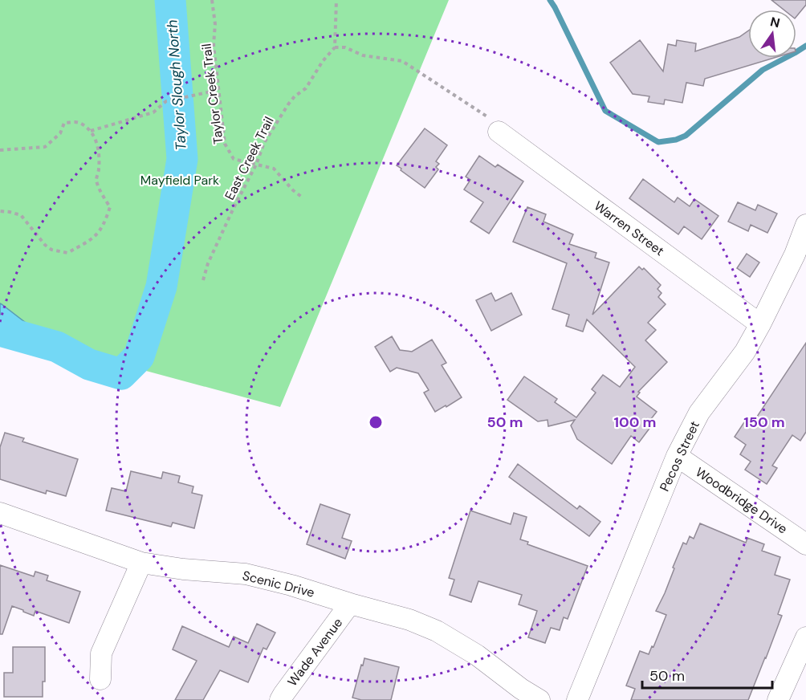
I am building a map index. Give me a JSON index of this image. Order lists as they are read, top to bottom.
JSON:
{
  "streets": {
    "street": [
      "Warren Street",
      "Pecos Street",
      "Woodbridge Drive",
      "Scenic Drive",
      "Wade Avenue"
    ],
    "path": ["Taylor Creek Trail", "East Creek Trail"]
  },
  "crossings": [
    ["Taylor Creek Trail", "East Creek Trail"],
    ["Warren Street", "Pecos Street"],
    ["Pecos Street", "Woodbridge Drive"],
    ["Scenic Drive", "Wade Avenue"]
  ],
  "water": ["Taylor Slough North"],
  "parks": ["Mayfield Park"],
  "scale_bar": "50 m",
  "north": "top",
  "rings": ["50 m", "100 m", "150 m"]
}
